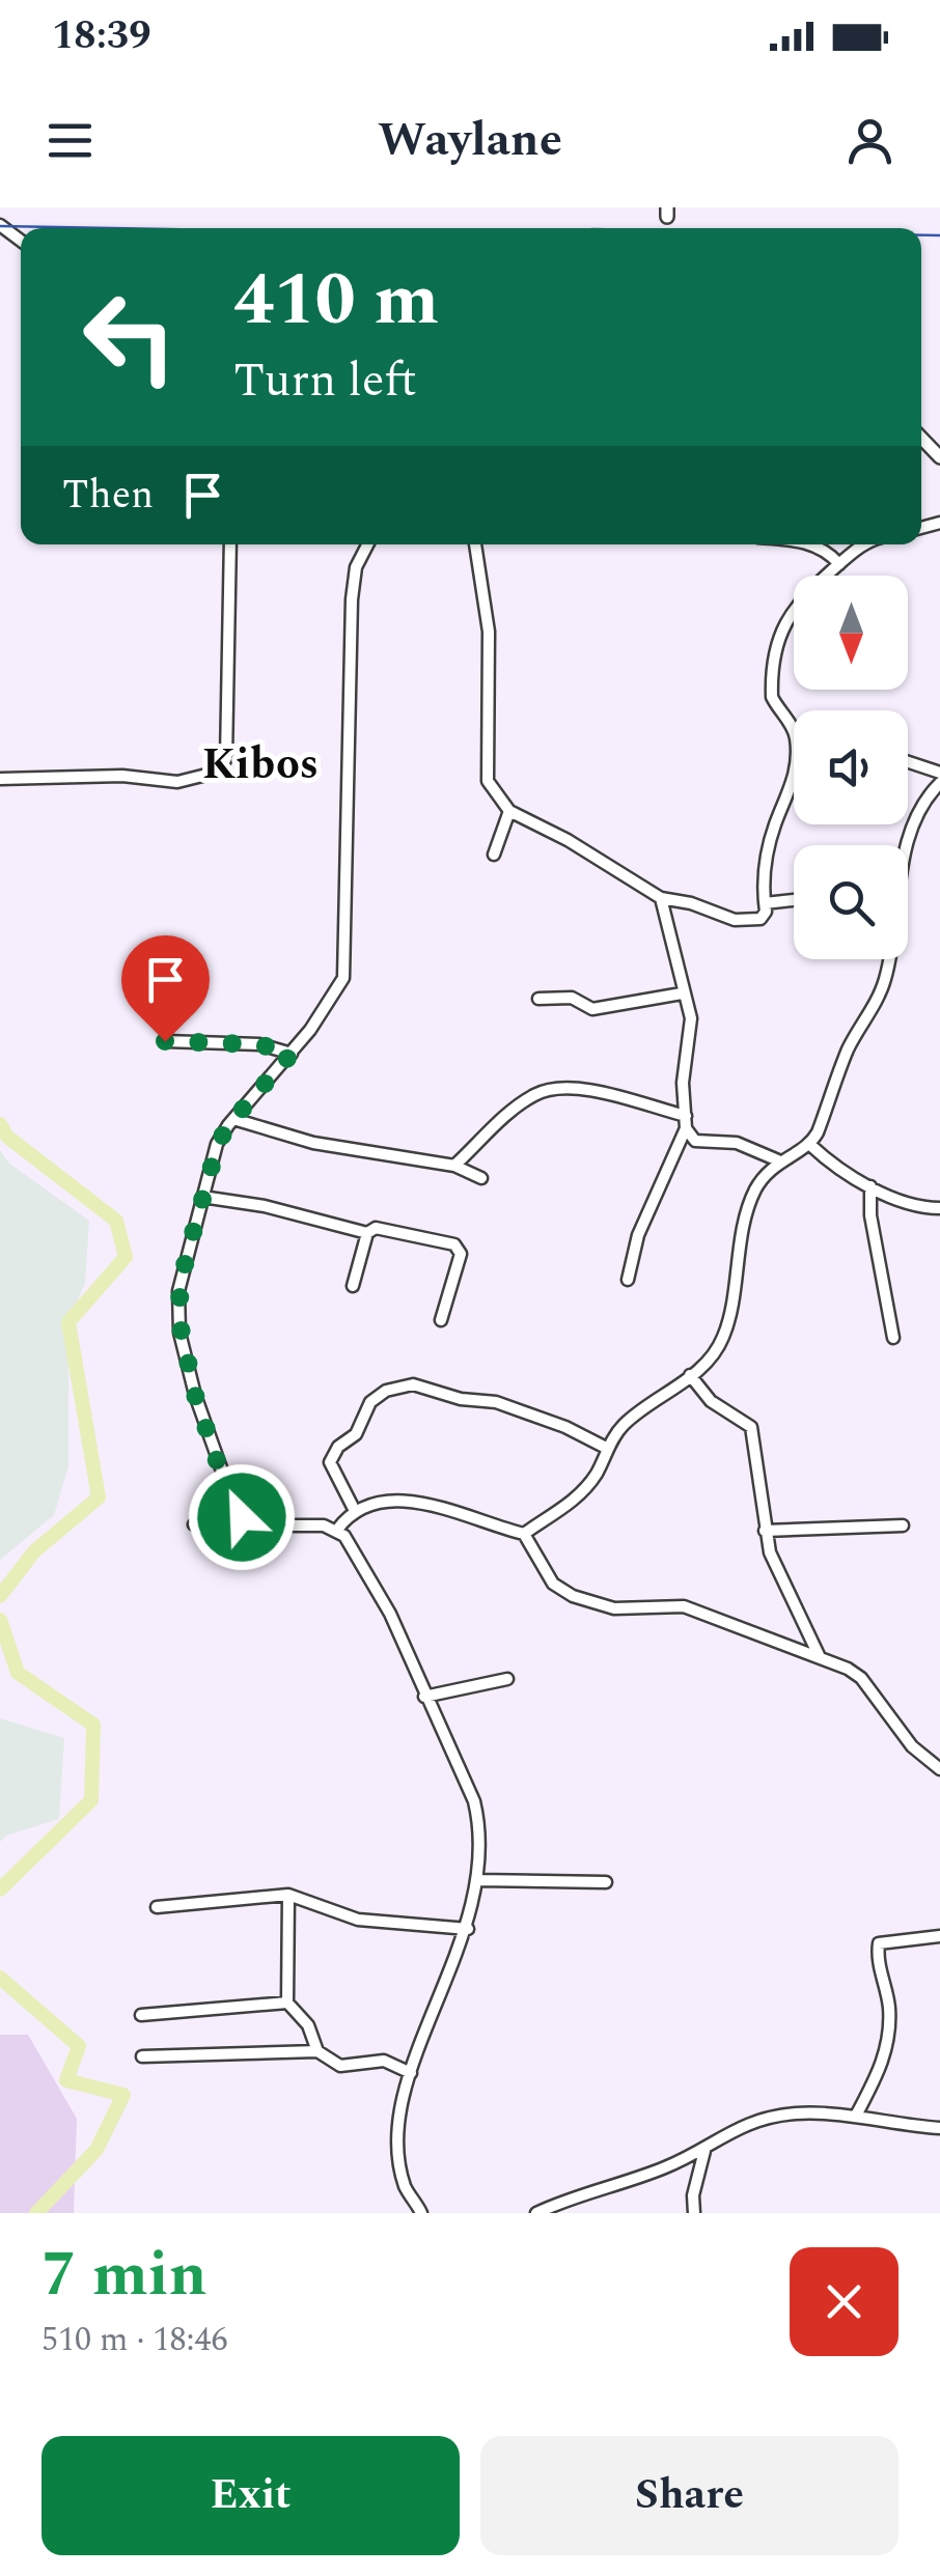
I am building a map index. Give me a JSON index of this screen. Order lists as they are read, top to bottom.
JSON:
{
  "districts": ["Kibos"],
  "north": "bottom",
  "page": {
    "status": "18:39",
    "header": "Waylane",
    "turn": ["410 m", "Turn left"],
    "then": "Then",
    "heading": ["7 min", "510 m · 18:46"],
    "buttons": ["Exit", "Share"]
  }
}
